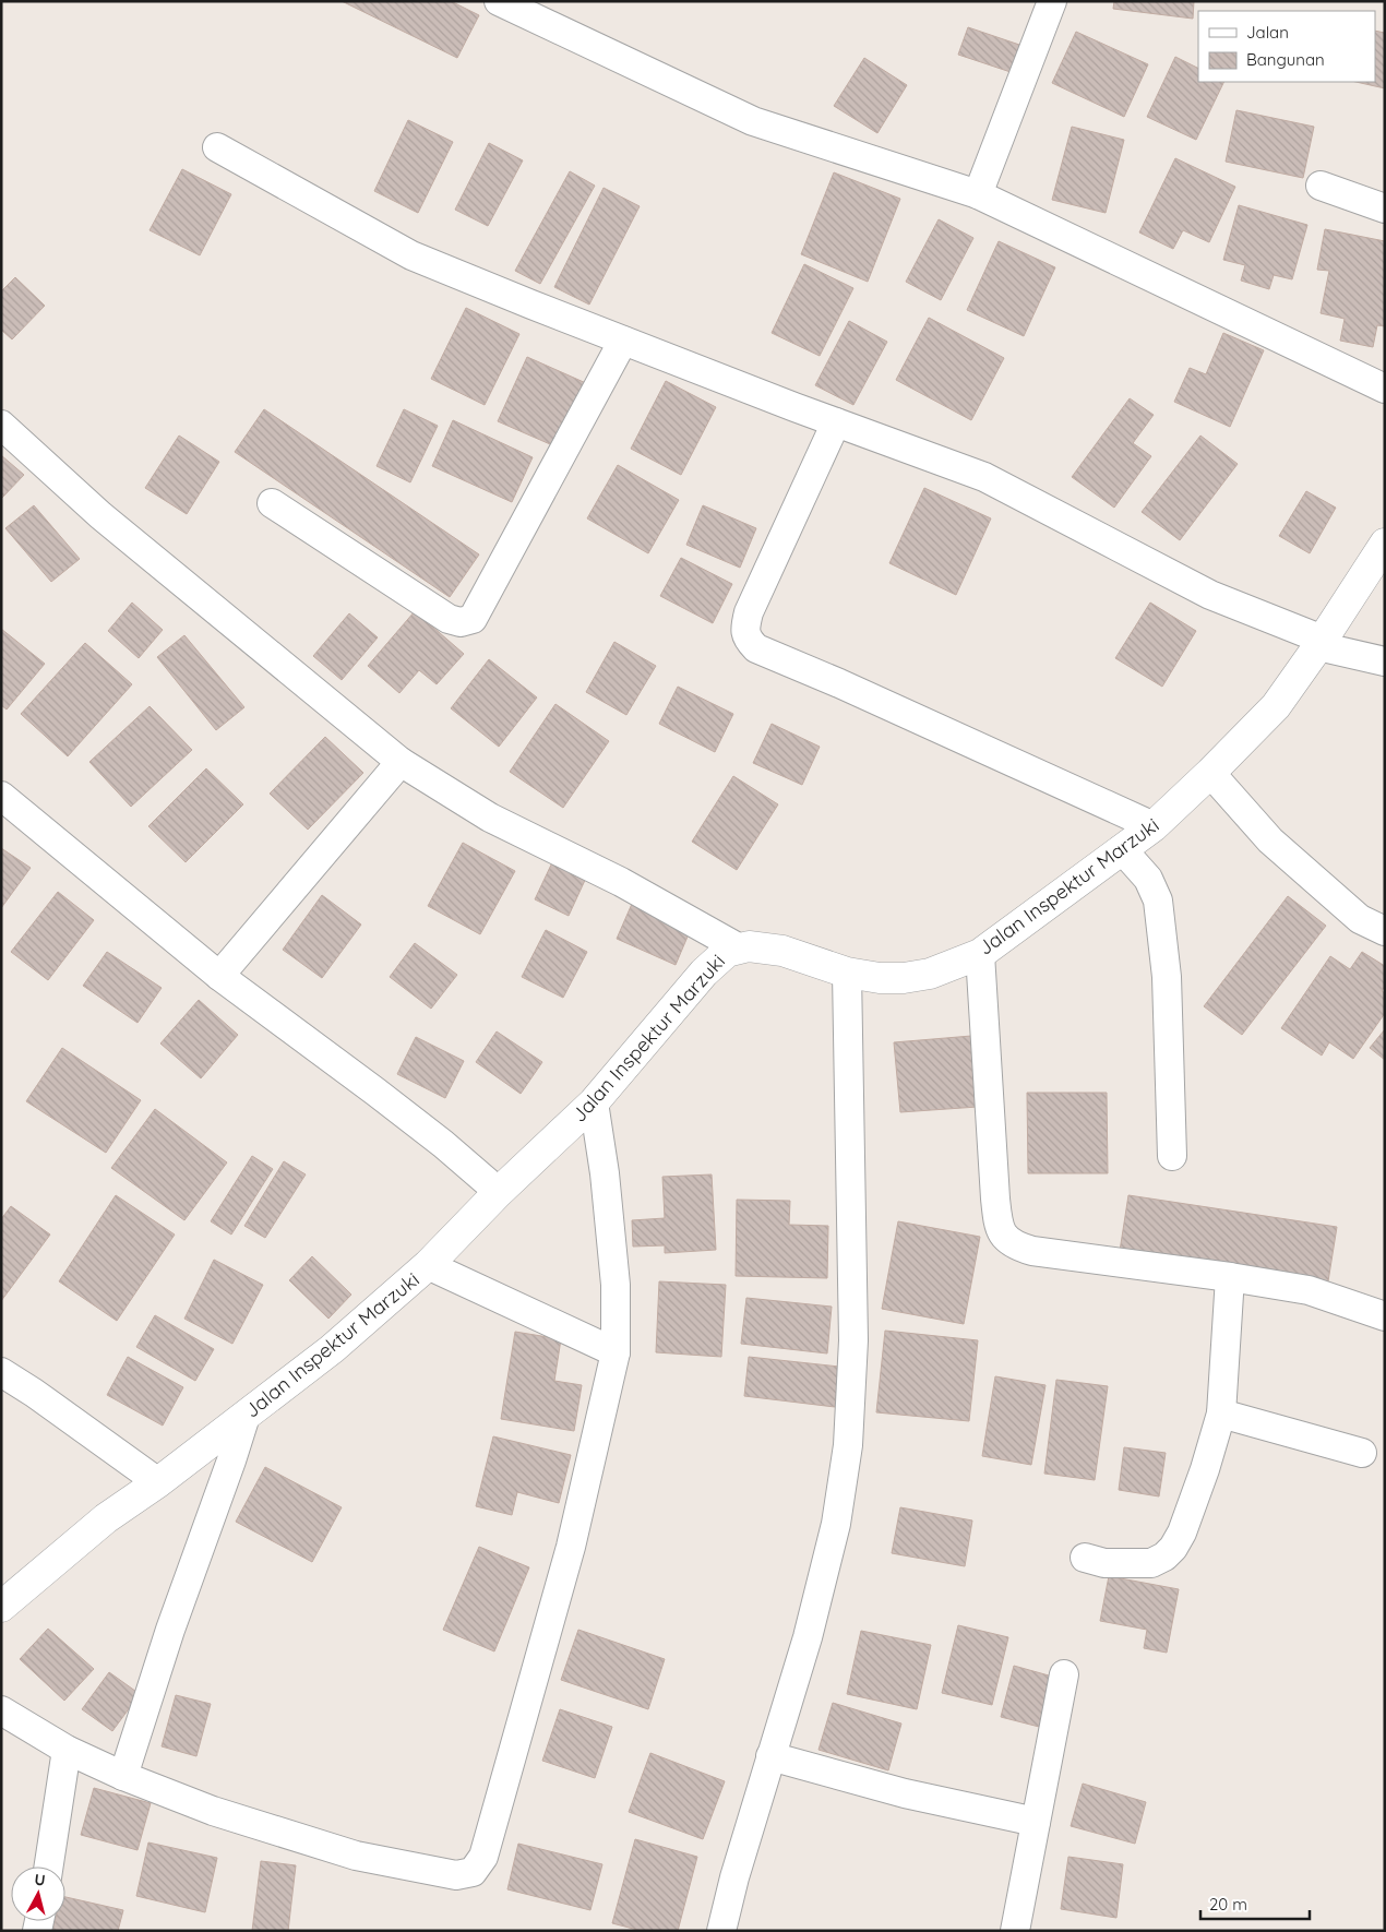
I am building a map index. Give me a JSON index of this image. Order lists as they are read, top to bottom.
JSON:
{
  "streets": {
    "street": ["Jalan Inspektur Marzuki"]
  },
  "legend": ["Jalan", "Bangunan"],
  "scale_bar": "20 m",
  "north": "top"
}
